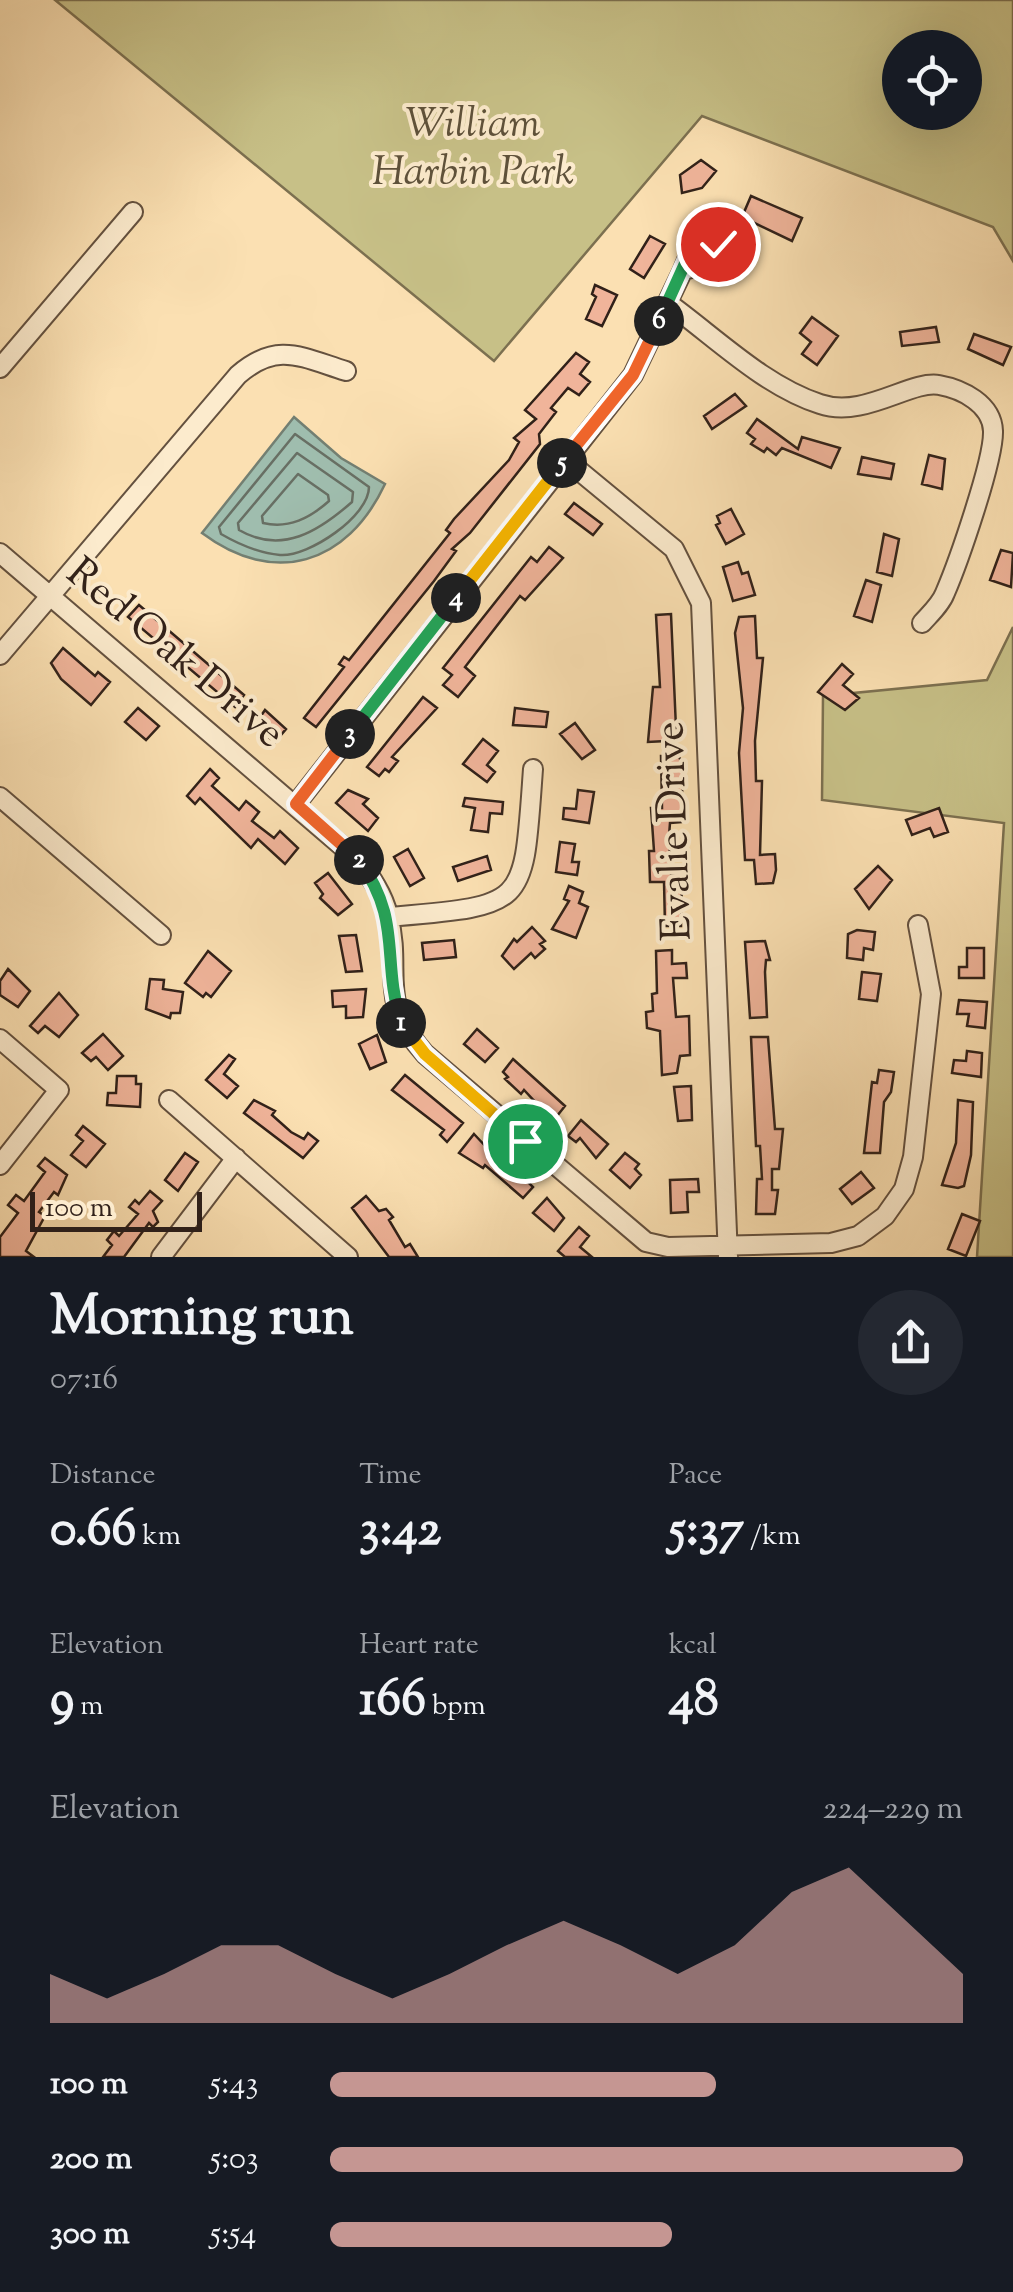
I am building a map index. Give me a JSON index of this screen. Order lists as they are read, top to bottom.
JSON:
{
  "streets": {
    "street": ["Red Oak Drive", "Evalie Drive"]
  },
  "crossings": [
    ["Red Oak Drive", "Evalie Drive"]
  ],
  "parks": ["William Harbin Park"],
  "scale_bar": "100 m",
  "page": {
    "pins": [
      "6",
      "5",
      "4",
      "3",
      "2",
      "1"
    ],
    "scale": "100 m",
    "heading": ["Morning run", "07:16"],
    "stats": [
      ["Distance", "0.66 km"],
      ["Time", "3:42"],
      ["Pace", "5:37 /km"],
      ["Elevation", "9 m"],
      ["Heart rate", "166 bpm"],
      ["kcal", "48"]
    ],
    "chart": ["Elevation", "224–229 m"],
    "list": [
      {
        "name": "100 m",
        "note": "5:43"
      },
      {
        "name": "200 m",
        "note": "5:03"
      },
      {
        "name": "300 m",
        "note": "5:54"
      }
    ]
  }
}
